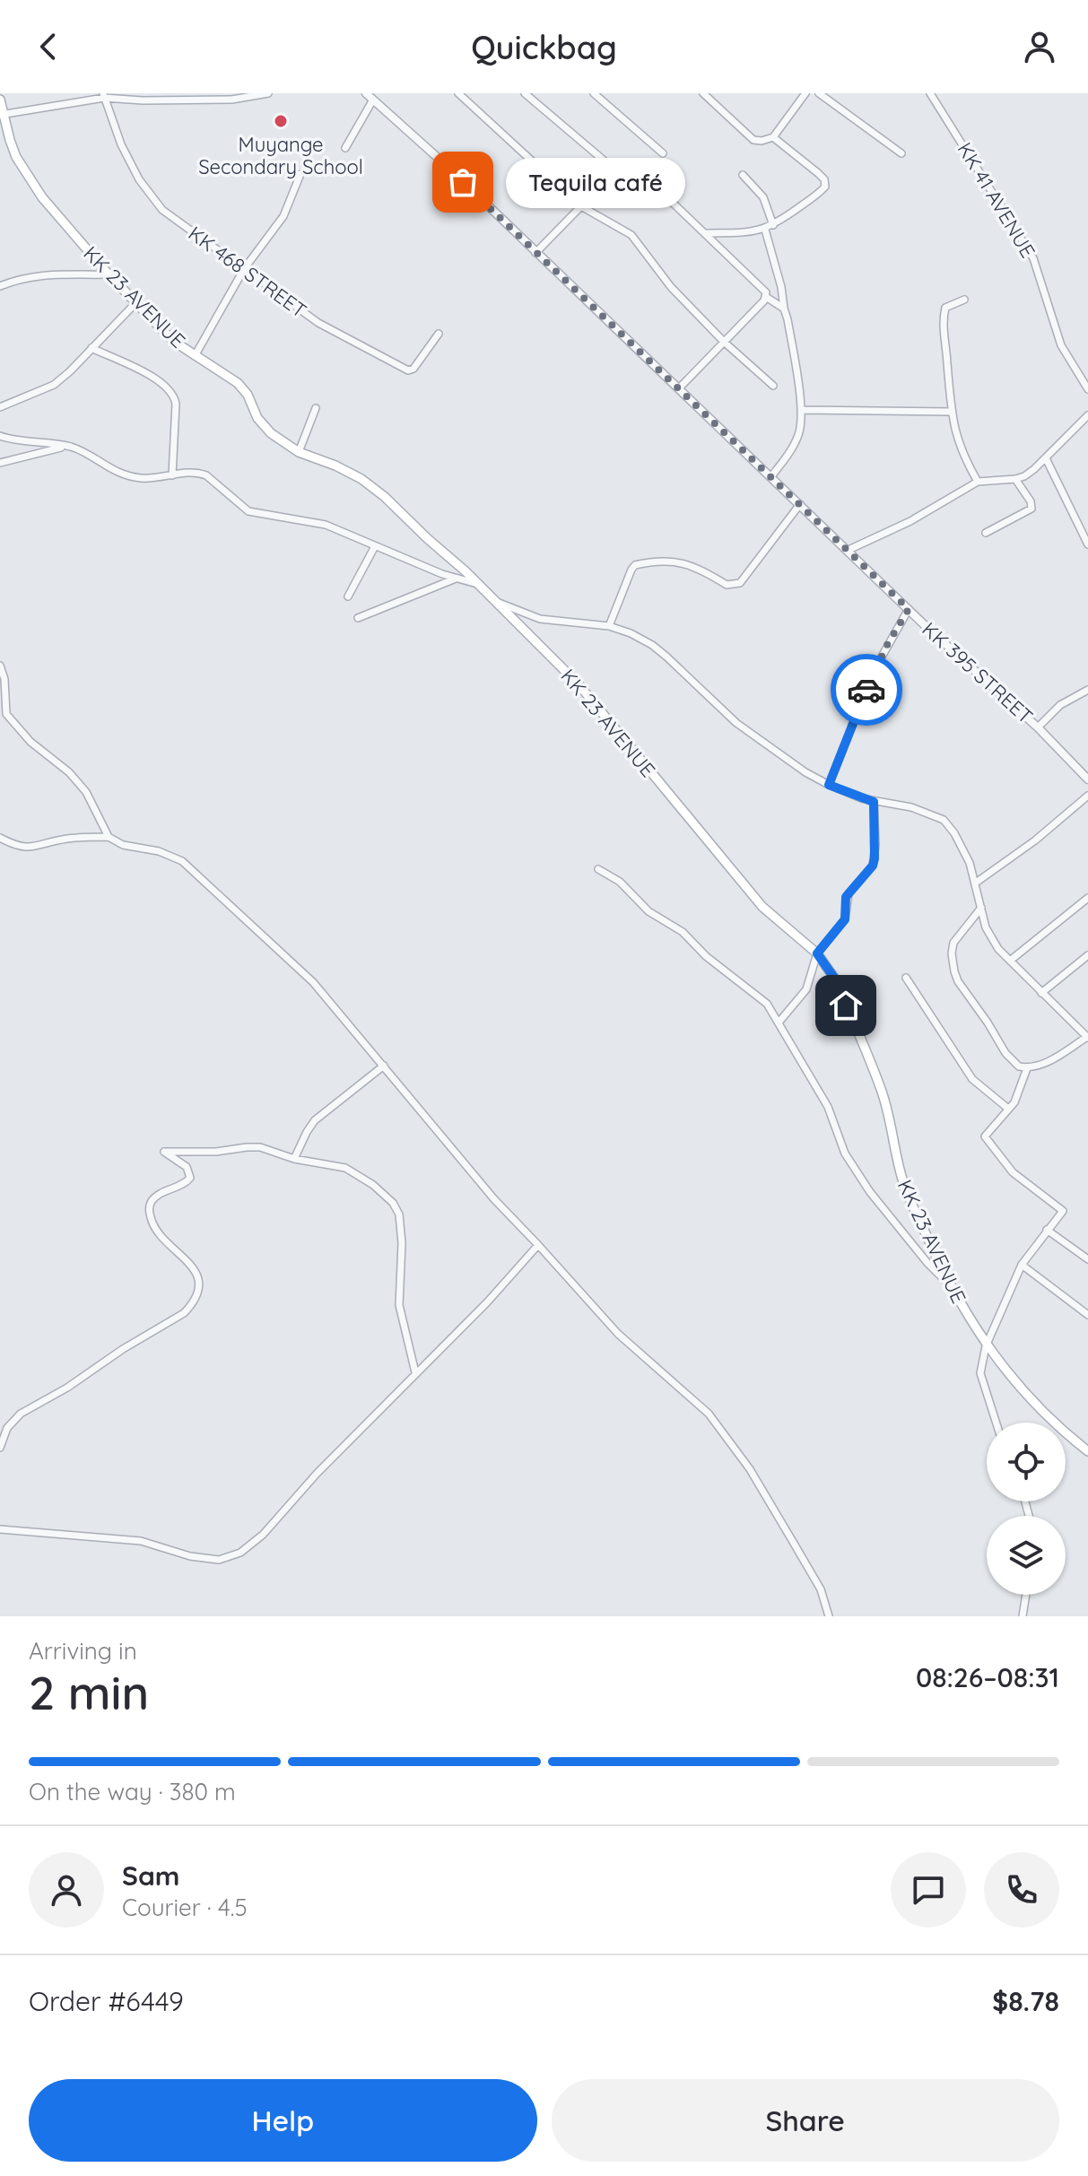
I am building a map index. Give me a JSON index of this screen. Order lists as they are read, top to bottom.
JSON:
{
  "streets": {
    "main road": ["KK 23 AVENUE"],
    "street": ["KK 41 AVENUE", "KK 468 STREET", "KK 395 STREET"]
  },
  "places": ["Muyange Secondary School", "Tequila café"],
  "page": {
    "header": "Quickbag",
    "bubble": "Tequila café",
    "heading": ["2 min", "Arriving in", "08:26–08:31"],
    "panel": [
      "Sam",
      "Courier · 4.5",
      "Order #6449",
      "$8.78"
    ],
    "bar": "On the way · 380 m",
    "buttons": ["Help", "Share"]
  }
}
